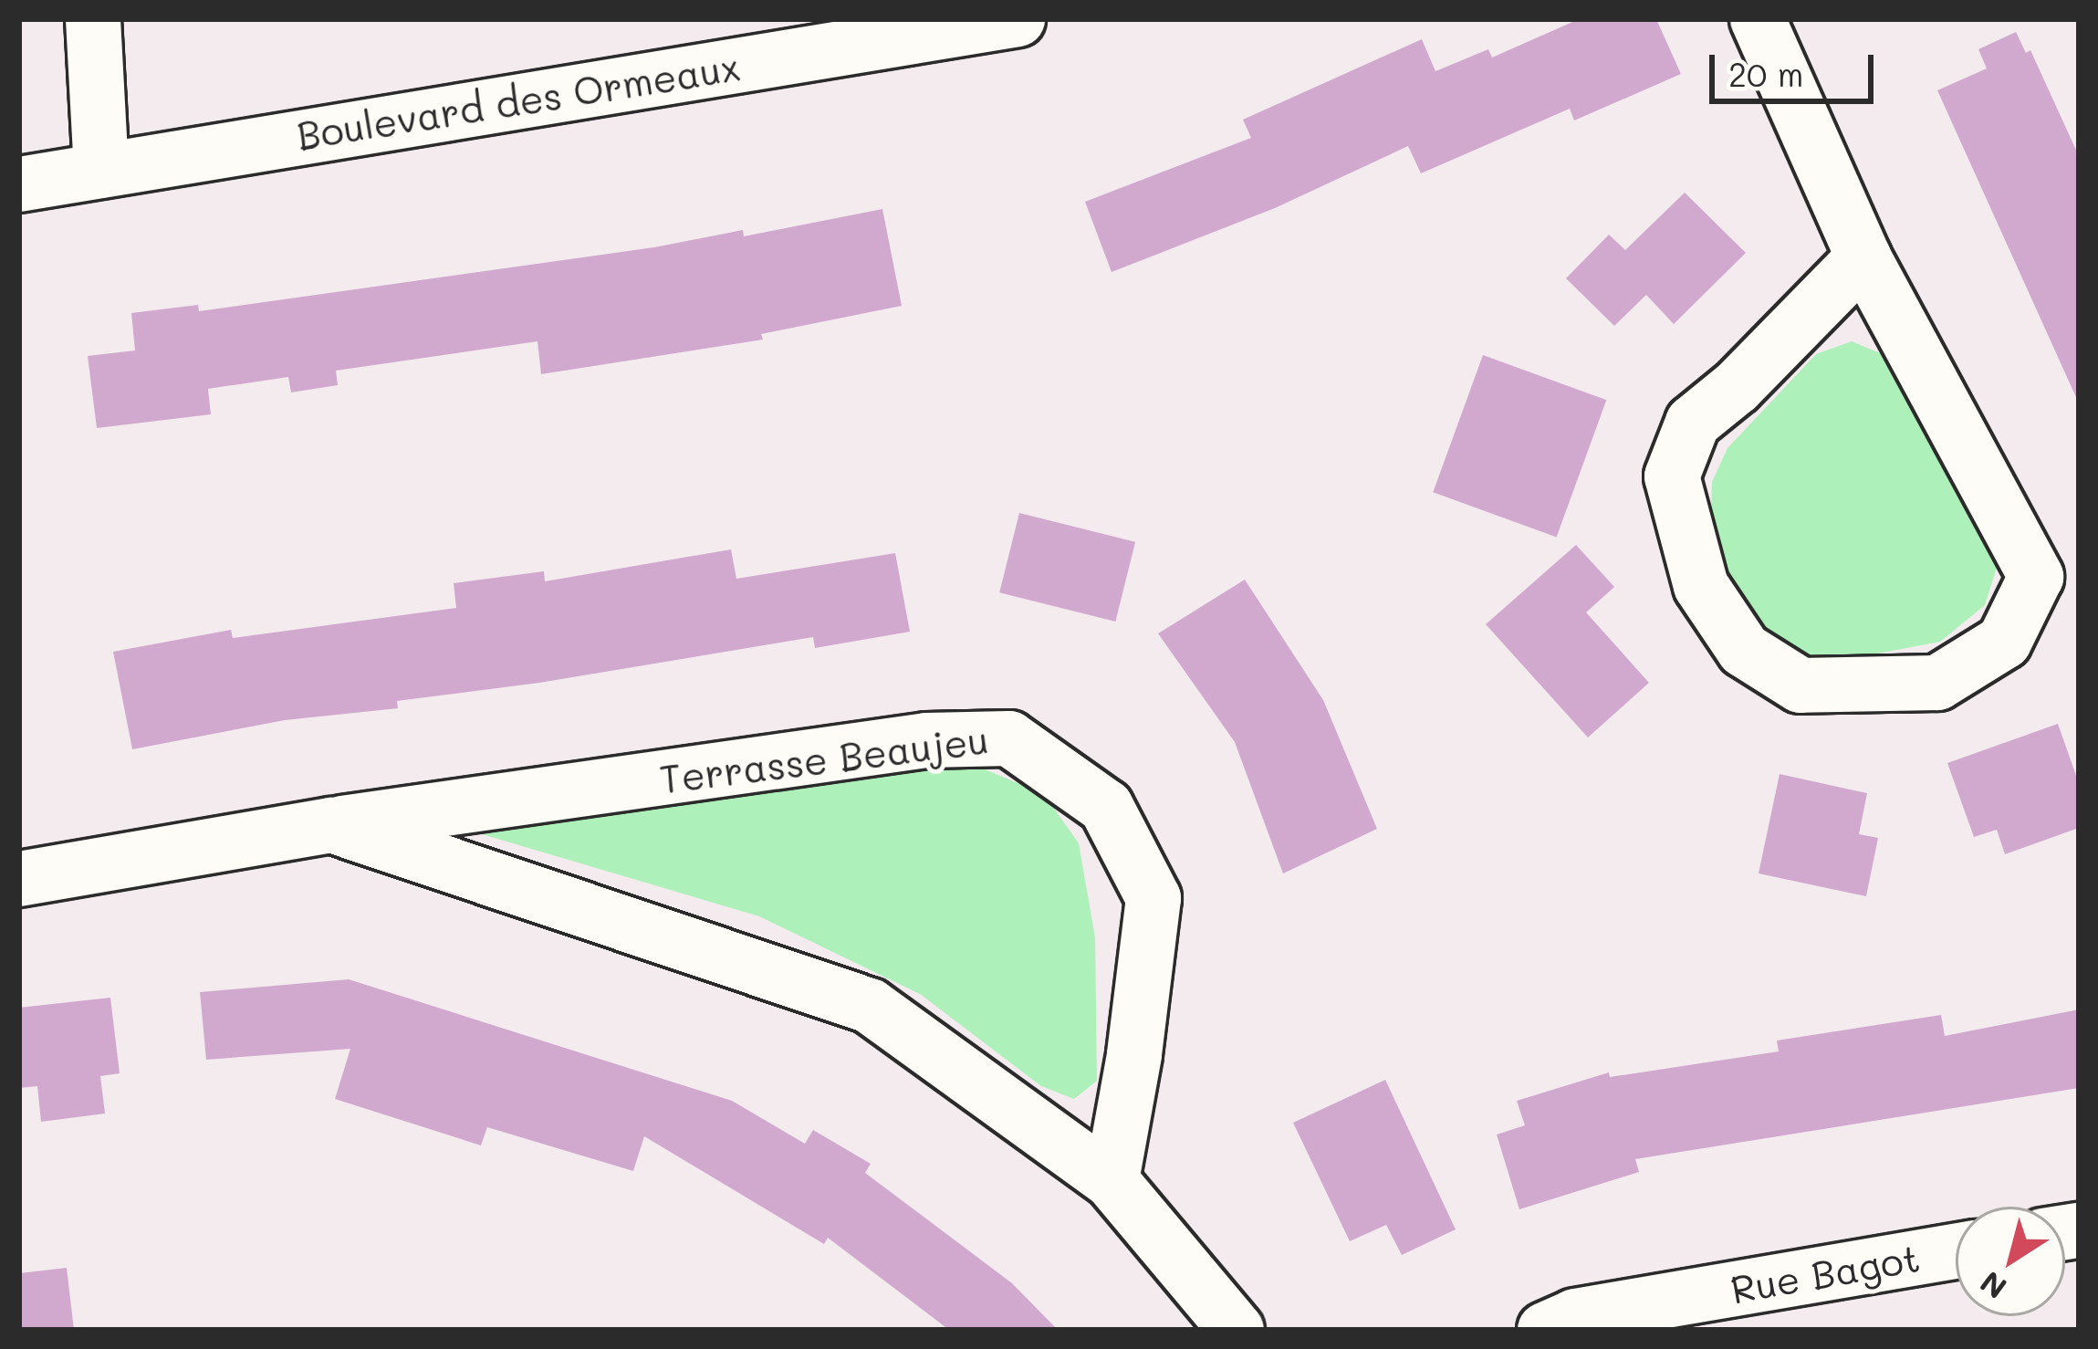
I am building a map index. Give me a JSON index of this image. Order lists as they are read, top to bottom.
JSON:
{
  "streets": {
    "street": ["Boulevard des Ormeaux", "Terrasse Beaujeu", "Rue Bagot"]
  },
  "scale_bar": "20 m",
  "north": "bottom left"
}
